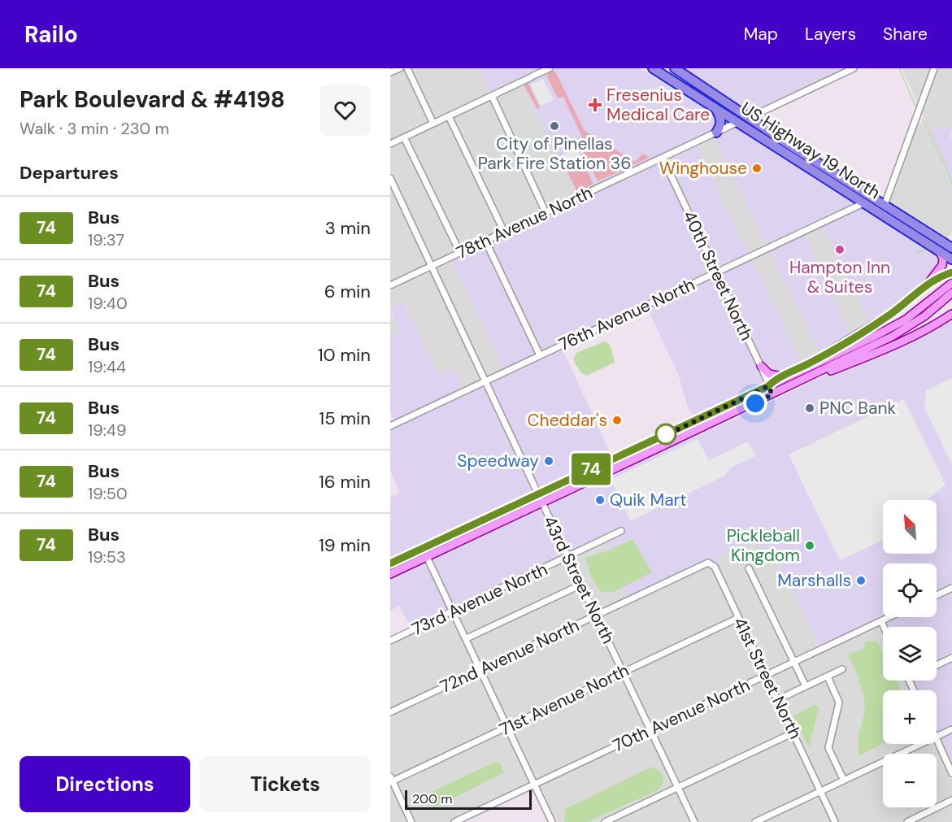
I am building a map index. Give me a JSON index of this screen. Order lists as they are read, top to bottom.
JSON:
{
  "streets": {
    "highway": ["US Highway 19 North"],
    "street": [
      "78th Avenue North",
      "40th Street North",
      "76th Avenue North",
      "43rd Street North",
      "73rd Avenue North",
      "72nd Avenue North",
      "41st Street North",
      "71st Avenue North",
      "70th Avenue North"
    ]
  },
  "crossings": [
    ["US Highway 19 North", "78th Avenue North"],
    ["US Highway 19 North", "76th Avenue North"],
    ["78th Avenue North", "40th Street North"],
    ["78th Avenue North", "43rd Street North"],
    ["40th Street North", "76th Avenue North"],
    ["76th Avenue North", "43rd Street North"],
    ["43rd Street North", "73rd Avenue North"],
    ["43rd Street North", "72nd Avenue North"],
    ["43rd Street North", "71st Avenue North"],
    ["43rd Street North", "70th Avenue North"],
    ["72nd Avenue North", "41st Street North"],
    ["41st Street North", "71st Avenue North"],
    ["41st Street North", "70th Avenue North"]
  ],
  "places": {
    "health": ["Fresenius Medical Care"],
    "other": [
      "City of Pinellas Park Fire Station 36",
      "Winghouse",
      "Hampton Inn & Suites",
      "PNC Bank",
      "Cheddar's",
      "Speedway",
      "Quik Mart",
      "Pickleball Kingdom",
      "Marshalls"
    ]
  },
  "lines": ["bus line 74"],
  "scale_bar": "200 m",
  "north": "top left",
  "page": {
    "header": "Railo",
    "nav": ["Map", "Layers", "Share"],
    "heading": [
      ["Park Boulevard & #4198", "Walk · 3 min · 230 m"],
      "Departures"
    ],
    "on_map": "74",
    "list": [
      {
        "mark": "74",
        "name": "Bus",
        "note": "19:37",
        "value": "3 min"
      },
      {
        "mark": "74",
        "name": "Bus",
        "note": "19:40",
        "value": "6 min"
      },
      {
        "mark": "74",
        "name": "Bus",
        "note": "19:44",
        "value": "10 min"
      },
      {
        "mark": "74",
        "name": "Bus",
        "note": "19:49",
        "value": "15 min"
      },
      {
        "mark": "74",
        "name": "Bus",
        "note": "19:50",
        "value": "16 min"
      },
      {
        "mark": "74",
        "name": "Bus",
        "note": "19:53",
        "value": "19 min"
      }
    ],
    "map_buttons": ["+", "−"],
    "buttons": ["Directions", "Tickets"],
    "scale": "200 m"
  }
}
